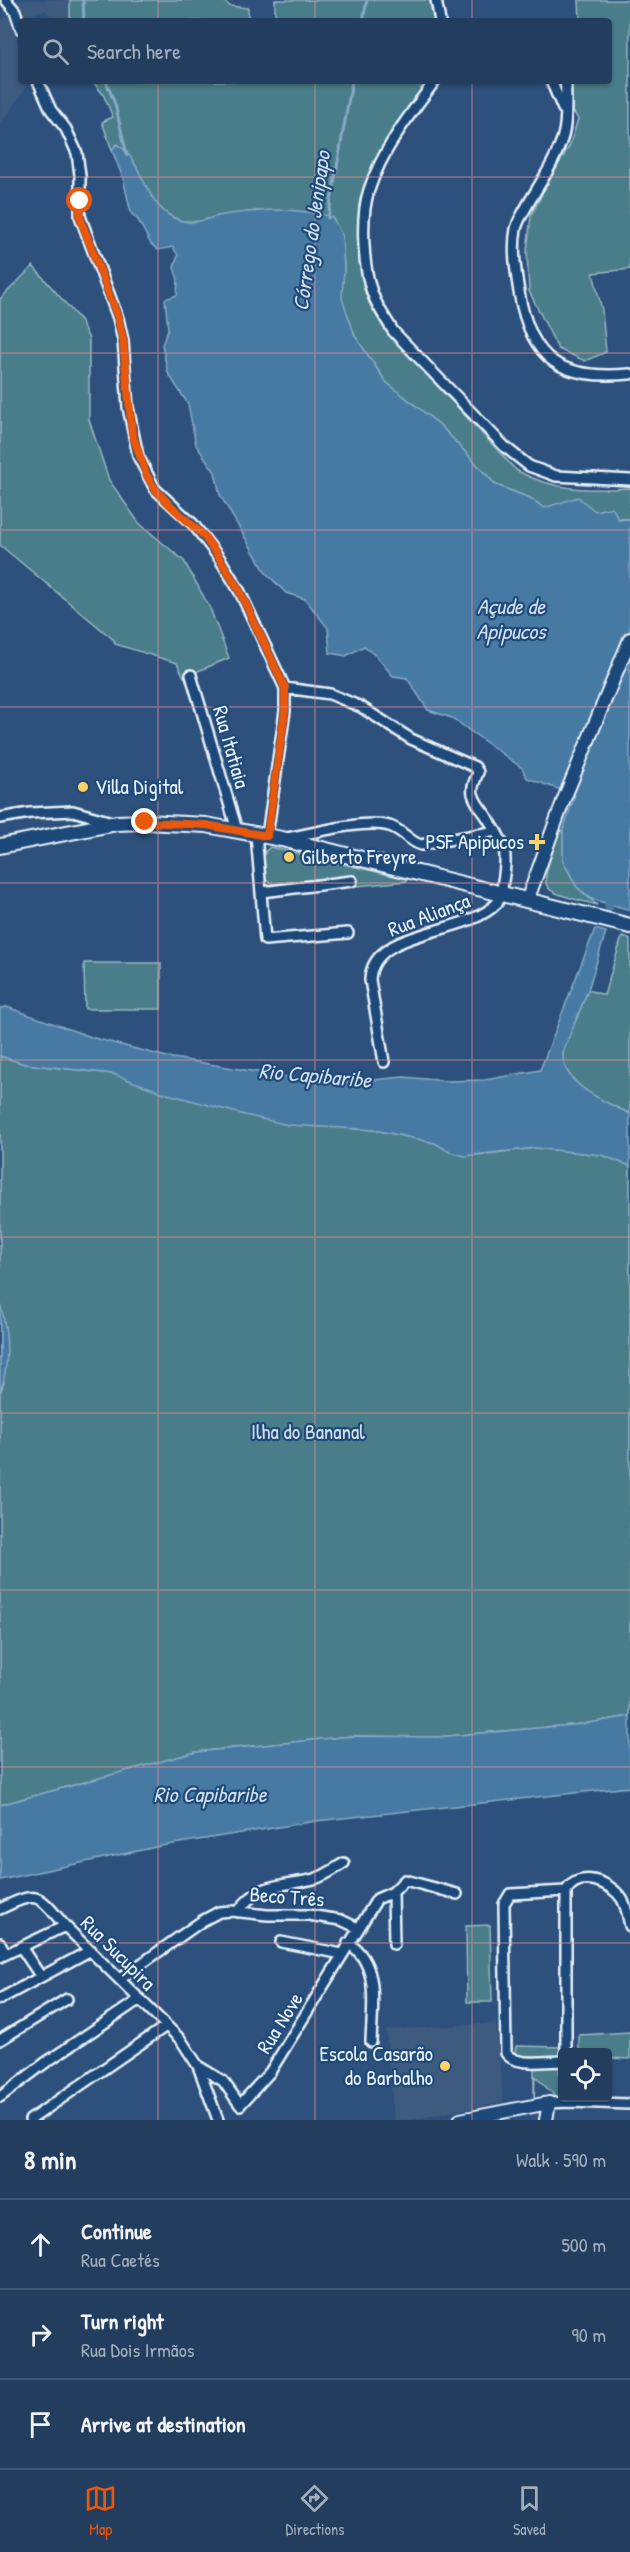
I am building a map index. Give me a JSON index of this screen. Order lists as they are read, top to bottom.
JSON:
{
  "streets": {
    "street": [
      "Rua Itatiaia",
      "Rua Aliança",
      "Beco Três",
      "Rua Sucupira",
      "Rua Nove"
    ]
  },
  "crossings": [
    ["Beco Três", "Rua Sucupira"],
    ["Beco Três", "Rua Nove"],
    ["Rua Sucupira", "Rua Nove"]
  ],
  "water": ["Córrego do Jenipapo", "Açude de Apipucos", "Rio Capibaribe"],
  "parks": ["Ilha do Bananal"],
  "places": {
    "other": ["Villa Digital", "Gilberto Freyre", "Escola Casarão do Barbalho"],
    "health": ["PSF Apipucos"]
  },
  "page": {
    "search": "Search here",
    "heading": ["8 min", "Walk · 590 m"],
    "list": [
      ["Continue", "Rua Caetés", "500 m"],
      ["Turn right", "Rua Dois Irmãos", "90 m"],
      "Arrive at destination"
    ],
    "nav": ["Map", "Directions", "Saved"]
  }
}
